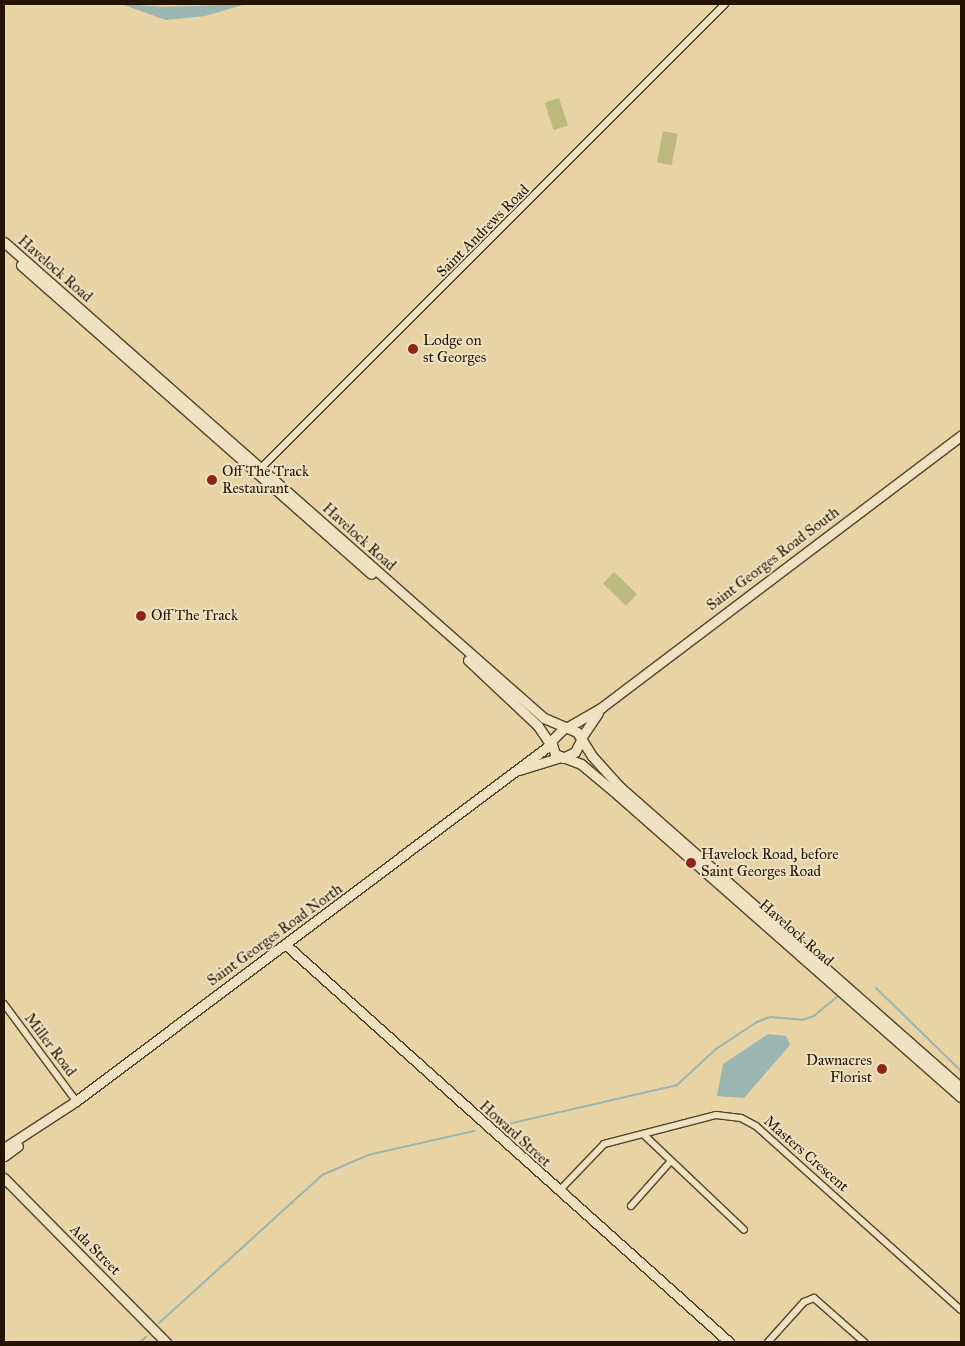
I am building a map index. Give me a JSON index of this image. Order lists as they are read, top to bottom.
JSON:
{
  "streets": {
    "main road": [
      "Havelock Road",
      "Saint Georges Road South",
      "Saint Georges Road North",
      "Howard Street",
      "Ada Street"
    ],
    "street": ["Saint Andrews Road", "Miller Road", "Masters Crescent"]
  },
  "crossings": [
    ["Saint Andrews Road", "Havelock Road"],
    ["Havelock Road", "Saint Georges Road South"],
    ["Havelock Road", "Saint Georges Road North"],
    ["Saint Georges Road South", "Saint Georges Road North"],
    ["Saint Georges Road North", "Miller Road"],
    ["Saint Georges Road North", "Howard Street"],
    ["Howard Street", "Masters Crescent"]
  ],
  "places": [
    "Lodge on st Georges",
    "Off The Track Restaurant",
    "Off The Track",
    "Havelock Road, before Saint Georges Road",
    "Dawnacres Florist"
  ]
}
